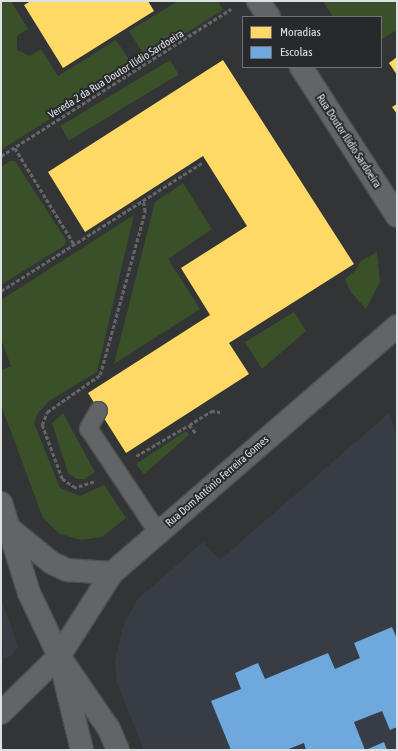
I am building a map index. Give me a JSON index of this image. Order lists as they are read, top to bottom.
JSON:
{
  "streets": {
    "street": ["Rua Doutor Ilídio Sardoeira", "Rua Dom António Ferreira Gomes"],
    "path": ["Vereda 2 da Rua Doutor Ilídio Sardoeira"]
  },
  "legend": ["Moradias", "Escolas"]
}
